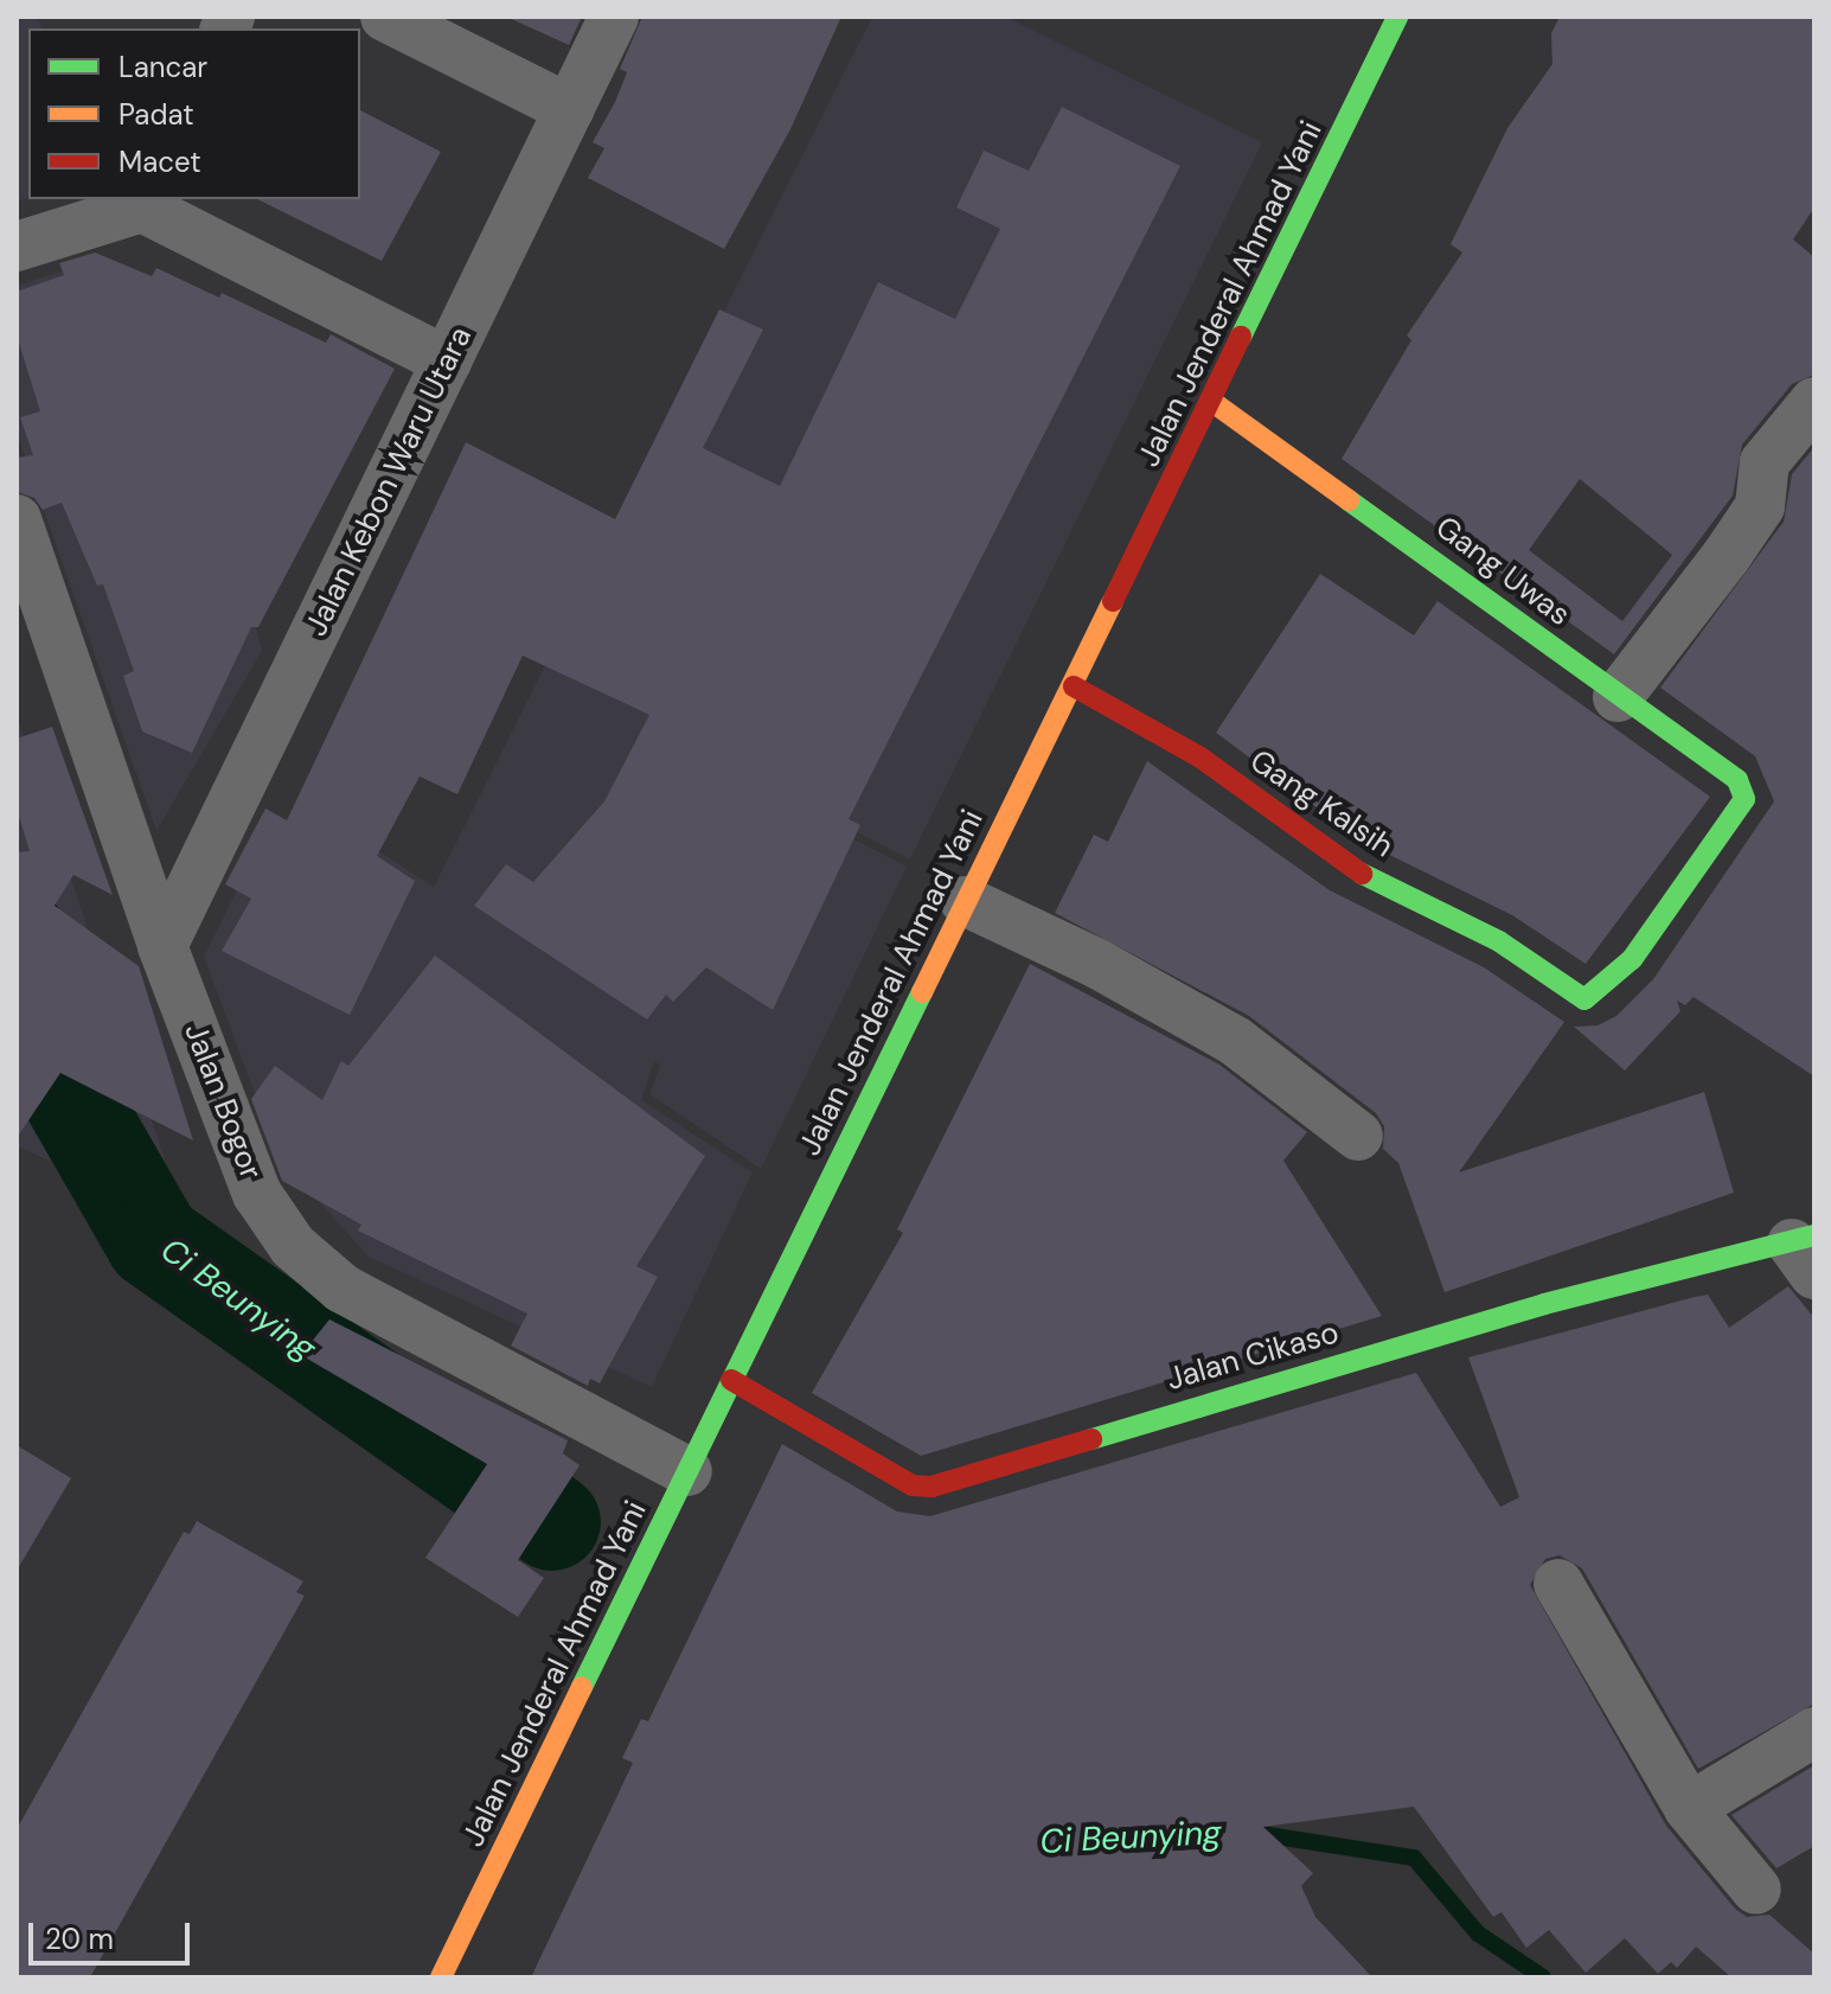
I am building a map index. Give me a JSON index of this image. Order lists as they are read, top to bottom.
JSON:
{
  "streets": {
    "street": [
      "Jalan Jenderal Ahmad Yani",
      "Jalan Kebon Waru Utara",
      "Gang Uwas",
      "Gang Kalsih",
      "Jalan Bogor",
      "Jalan Cikaso"
    ]
  },
  "crossings": [
    ["Jalan Jenderal Ahmad Yani", "Gang Uwas"],
    ["Jalan Jenderal Ahmad Yani", "Gang Kalsih"],
    ["Jalan Jenderal Ahmad Yani", "Jalan Bogor"],
    ["Jalan Jenderal Ahmad Yani", "Jalan Cikaso"],
    ["Jalan Kebon Waru Utara", "Jalan Bogor"],
    ["Gang Uwas", "Gang Kalsih"]
  ],
  "water": ["Ci Beunying"],
  "legend": ["Lancar", "Padat", "Macet"],
  "scale_bar": "20 m"
}
